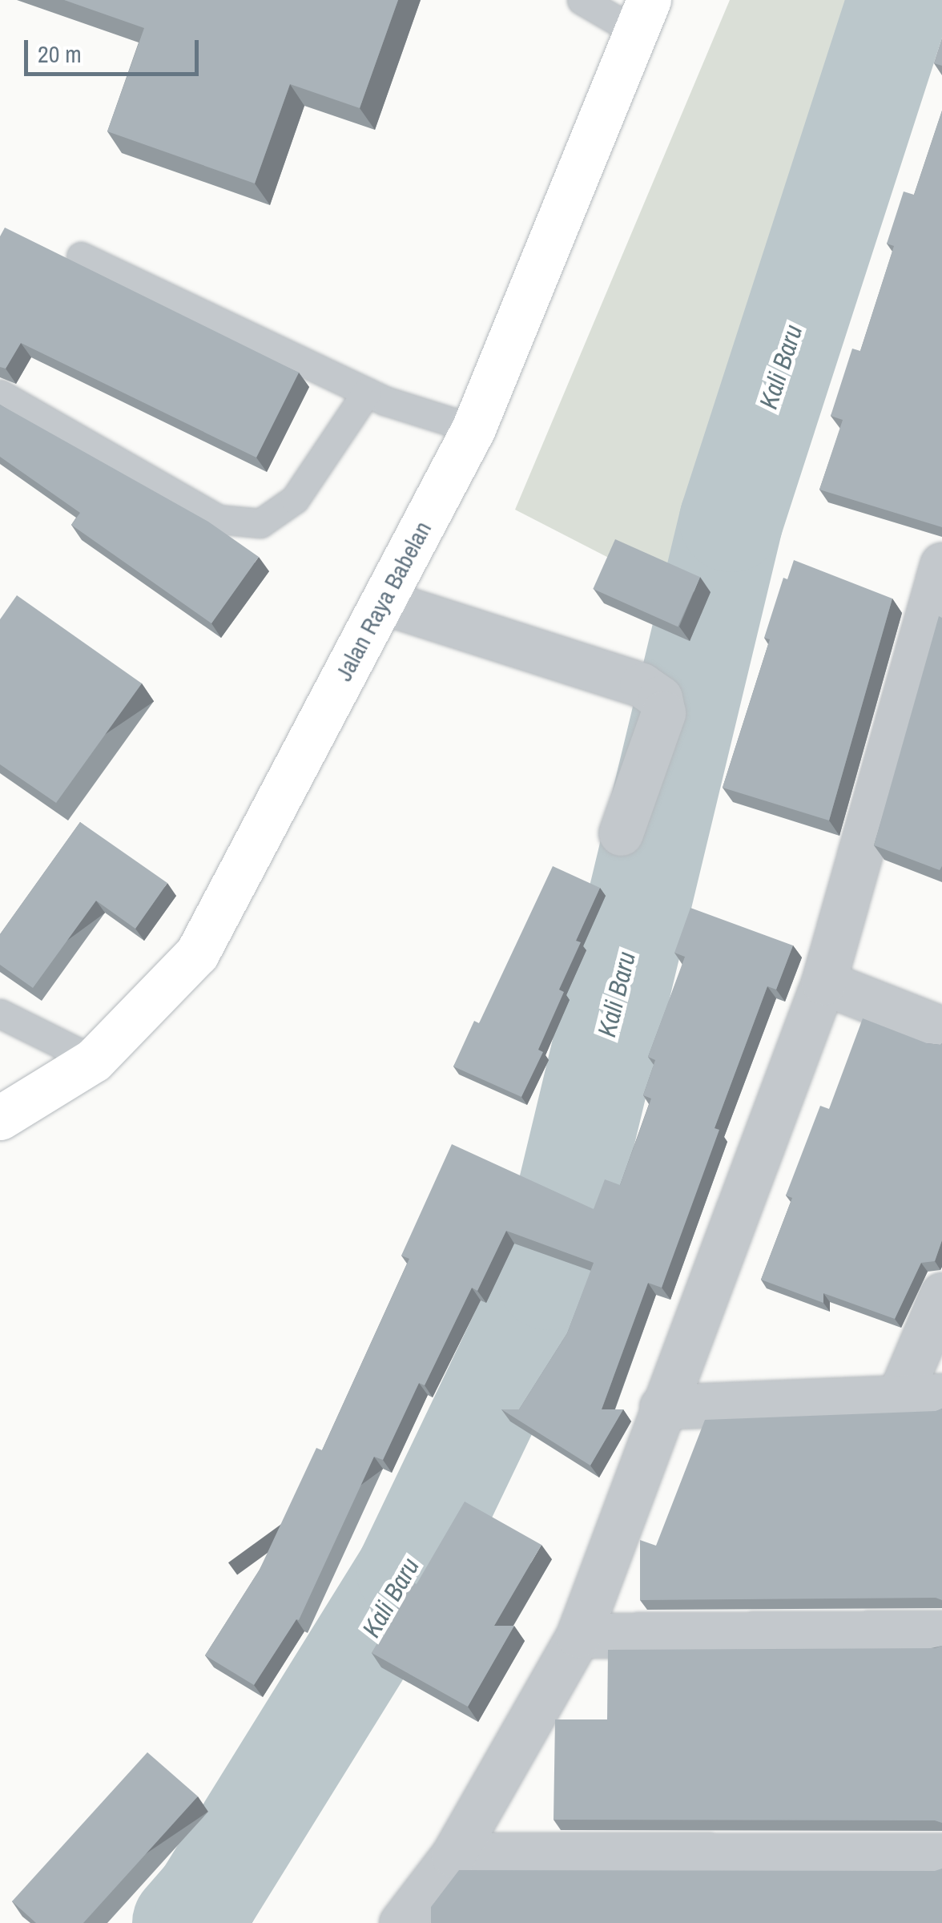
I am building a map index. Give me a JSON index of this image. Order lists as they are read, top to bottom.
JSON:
{
  "streets": {
    "main road": ["Jalan Raya Babelan"]
  },
  "water": ["Kali Baru"],
  "scale_bar": "20 m"
}
